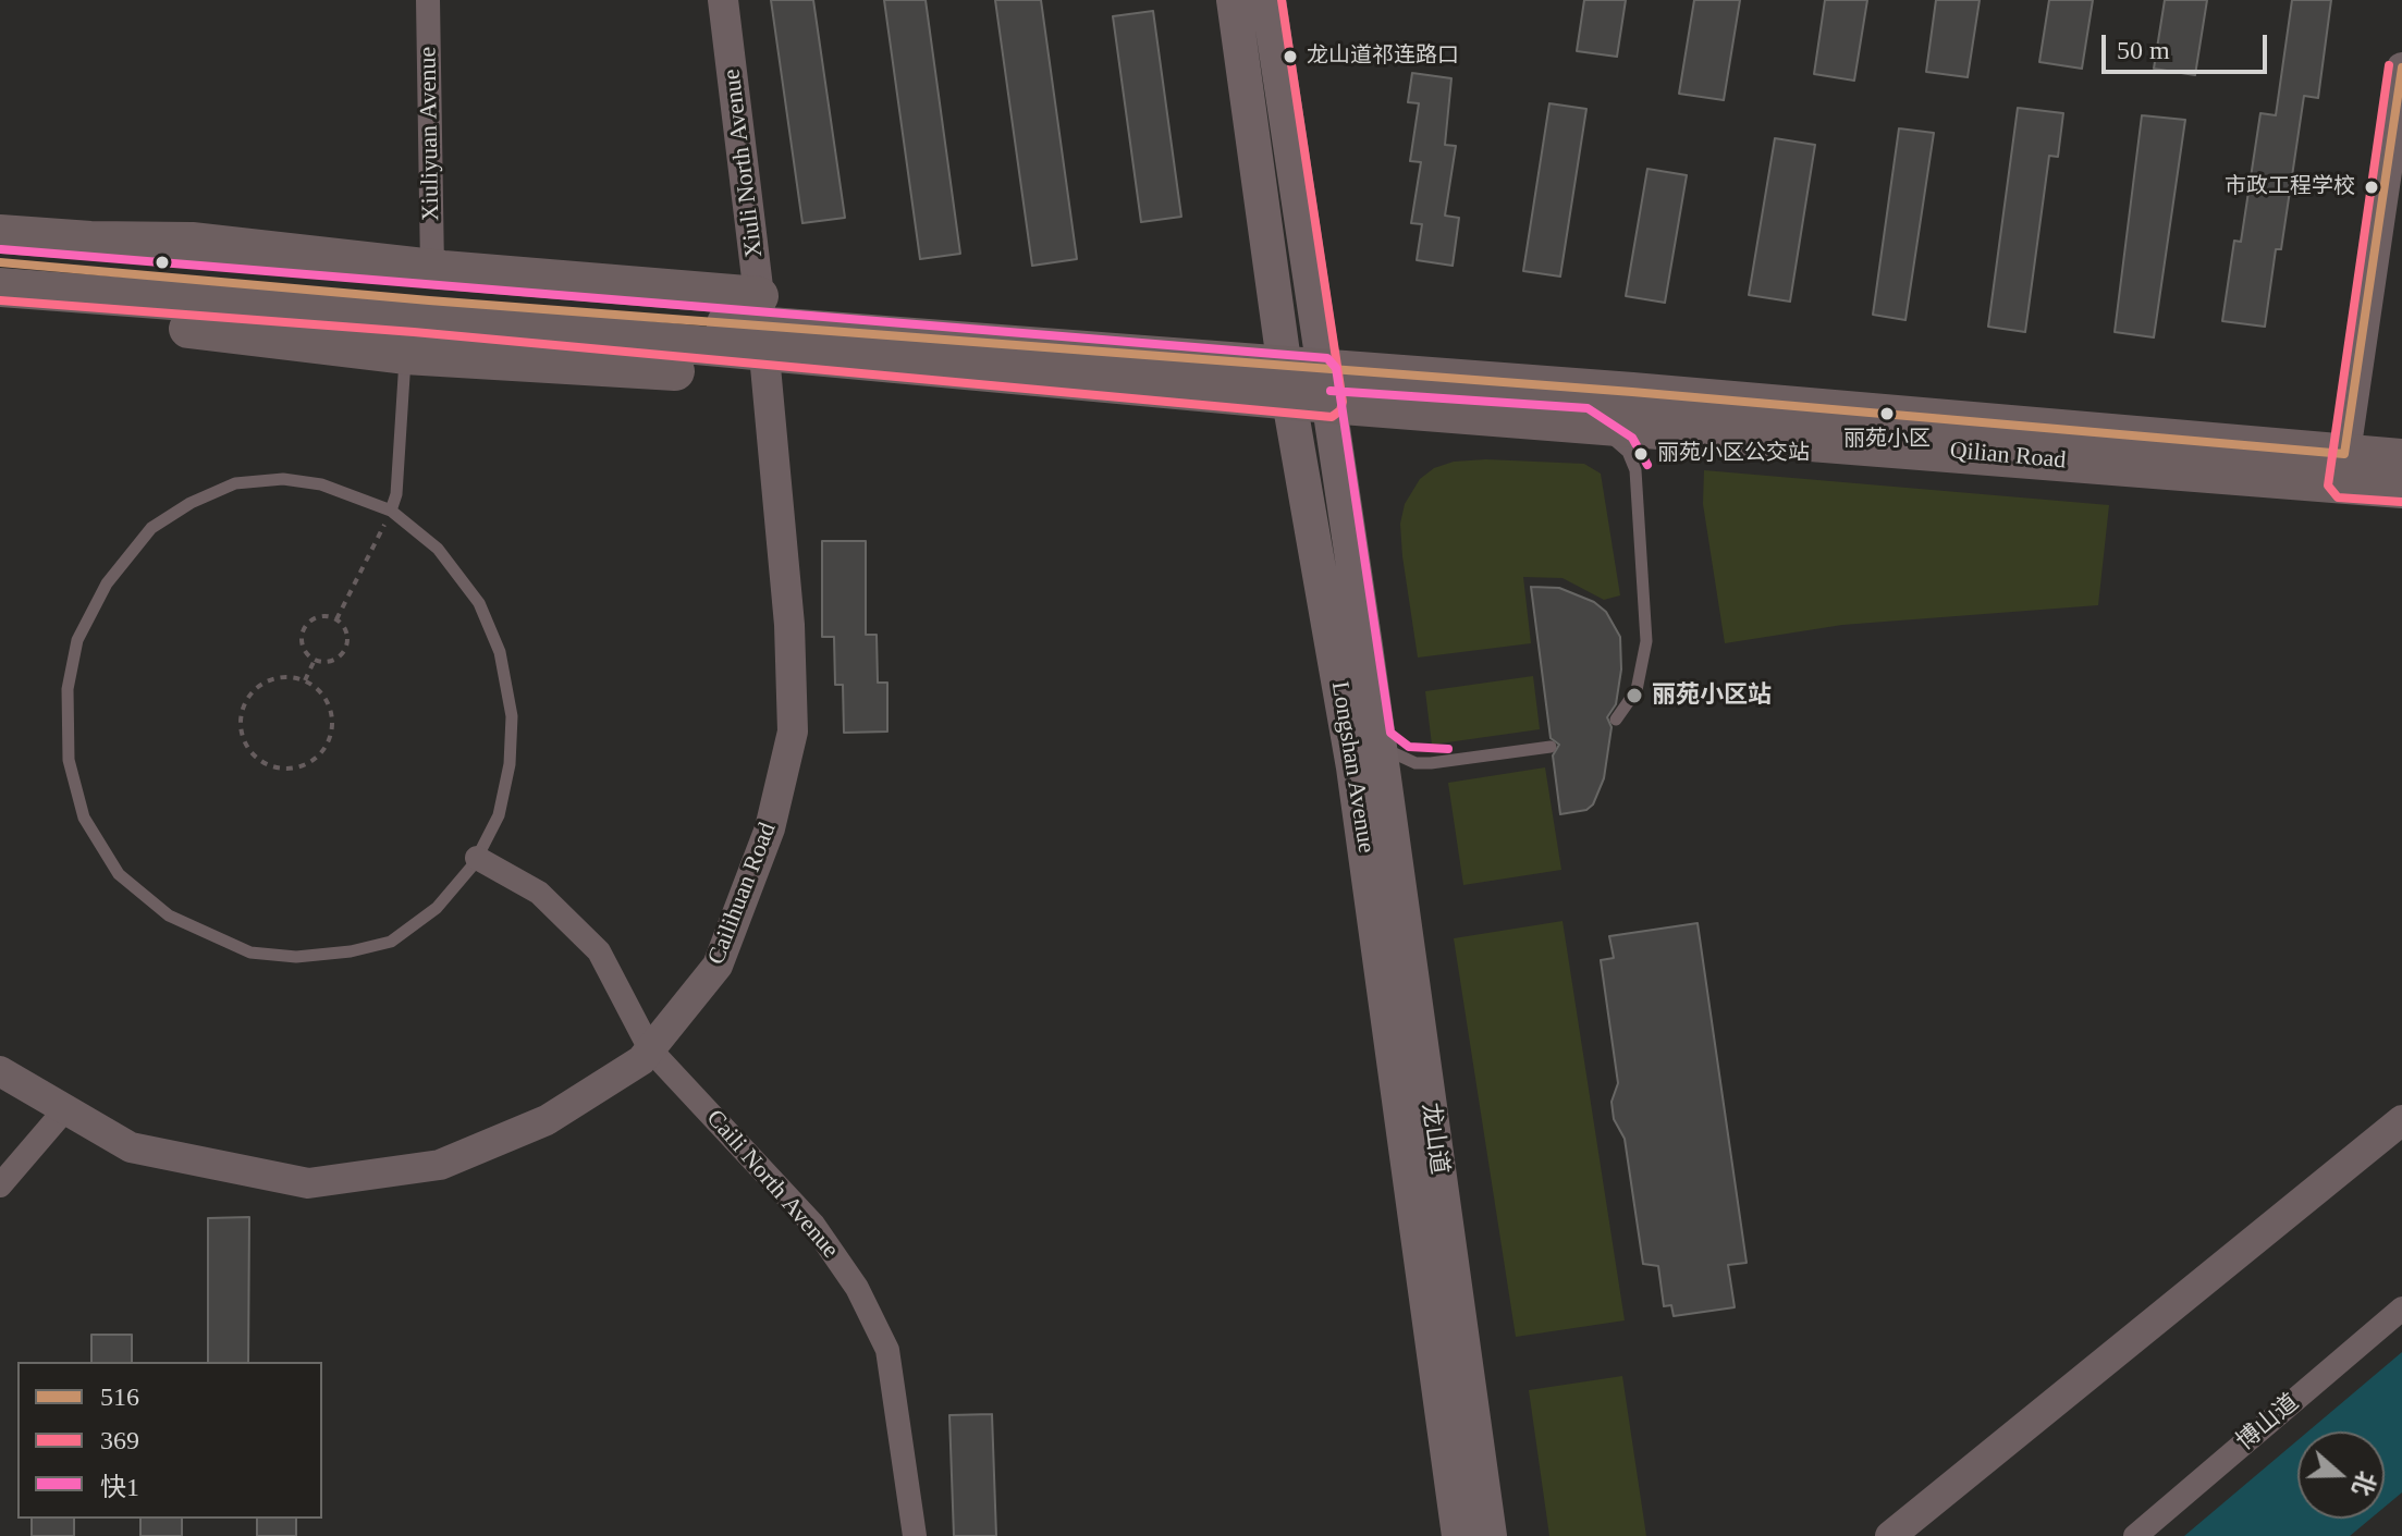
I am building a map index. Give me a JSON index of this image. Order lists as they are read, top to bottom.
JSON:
{
  "streets": {
    "main road": ["Qilian Road", "Longshan Avenue", "龙山道"],
    "street": [
      "Xiuliyuan Avenue",
      "Xiuli North Avenue",
      "Cailihuan Road",
      "Caili North Avenue",
      "博山道"
    ]
  },
  "crossings": [
    ["Xiuli North Avenue", "Qilian Road"],
    ["Xiuli North Avenue", "Cailihuan Road"],
    ["Qilian Road", "Longshan Avenue"],
    ["Qilian Road", "Cailihuan Road"],
    ["Longshan Avenue", "龙山道"],
    ["Cailihuan Road", "Caili North Avenue"]
  ],
  "places": [
    "龙山道祁连路口",
    "市政工程学校",
    "丽苑小区",
    "丽苑小区公交站",
    "丽苑小区站"
  ],
  "lines": ["transit line 369", "transit line 516", "transit line 快1"],
  "legend": ["516", "369", "快1"],
  "scale_bar": "50 m",
  "north": "right"
}
